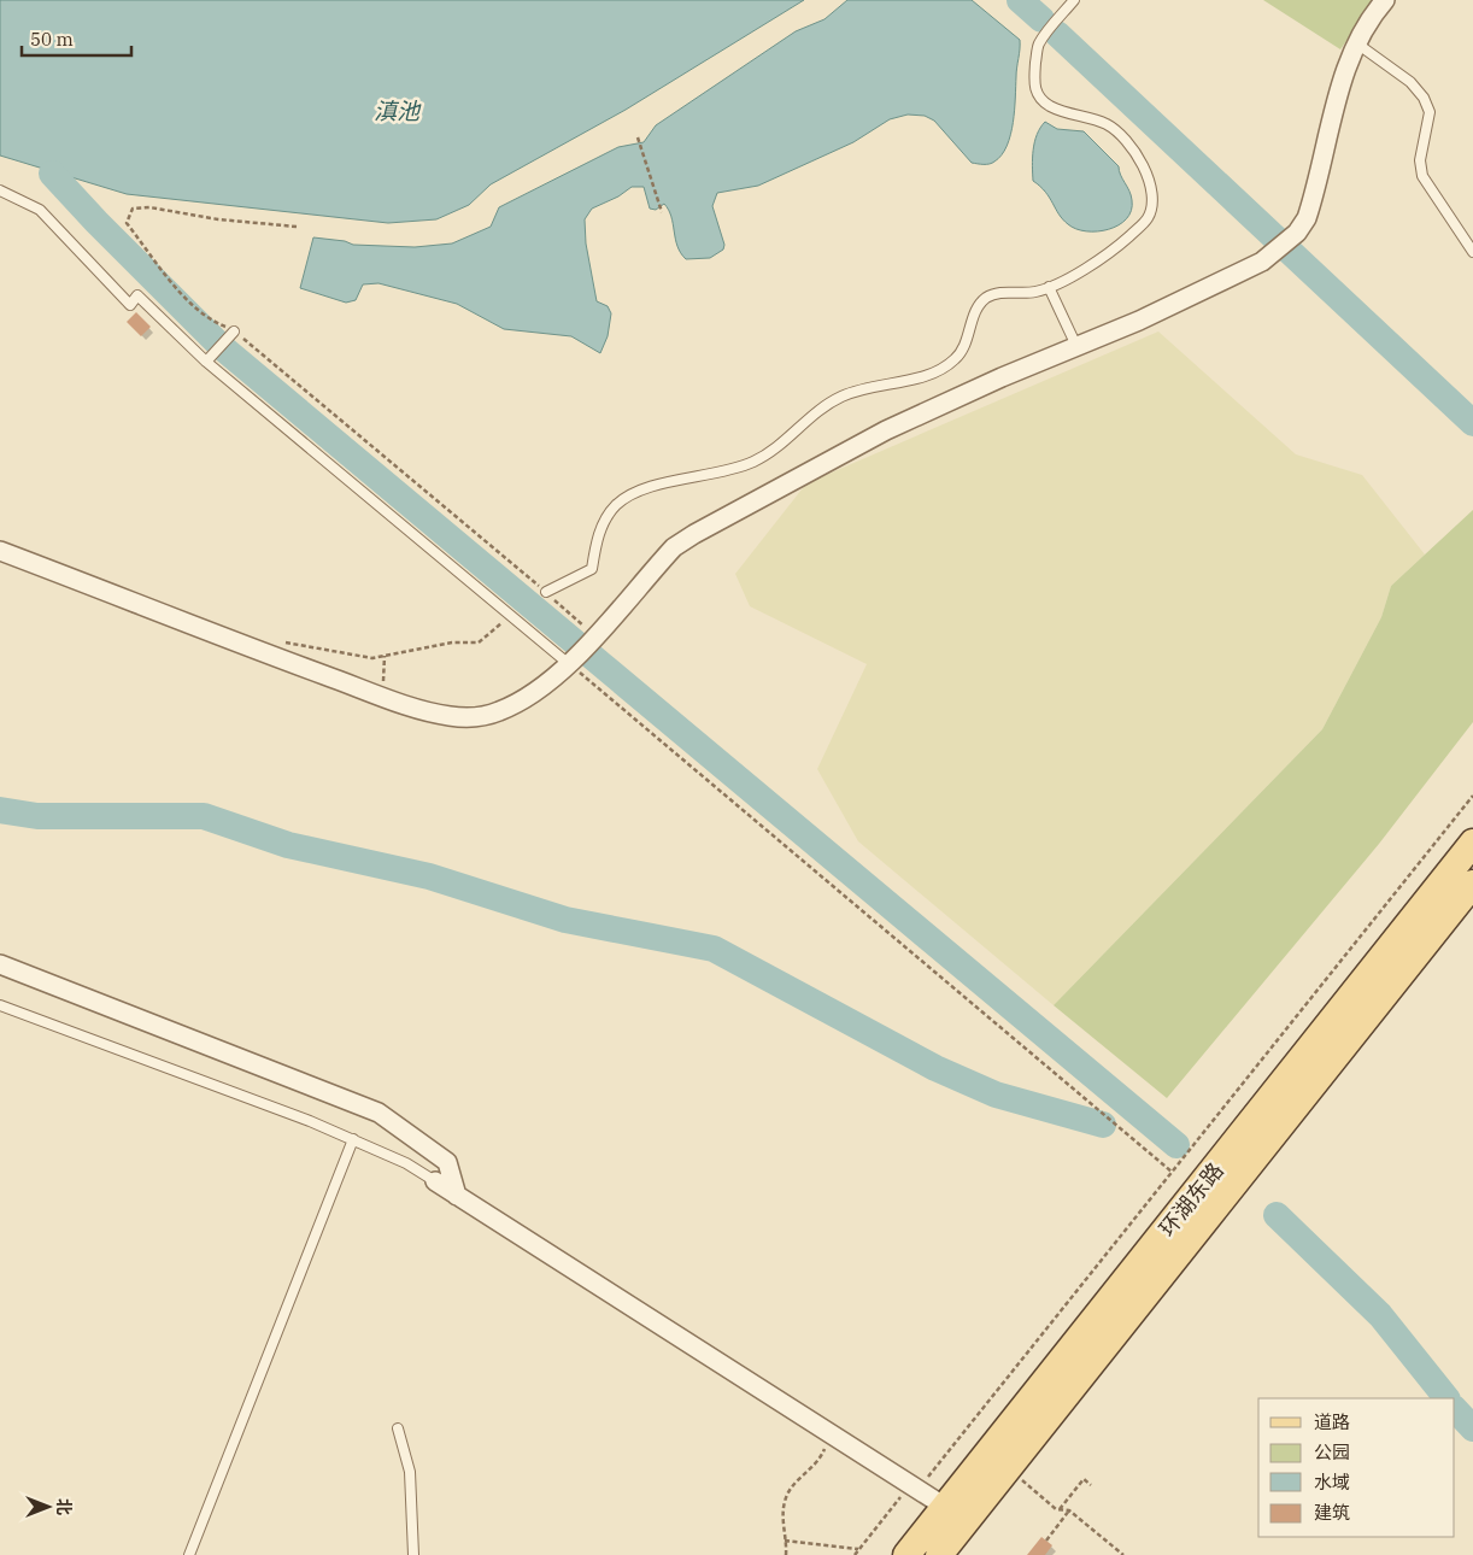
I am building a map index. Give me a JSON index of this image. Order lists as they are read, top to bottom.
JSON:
{
  "streets": {
    "main road": ["环湖东路"]
  },
  "water": ["滇池"],
  "legend": [
    "道路",
    "公园",
    "水域",
    "建筑"
  ],
  "scale_bar": "50 m",
  "north": "right"
}
